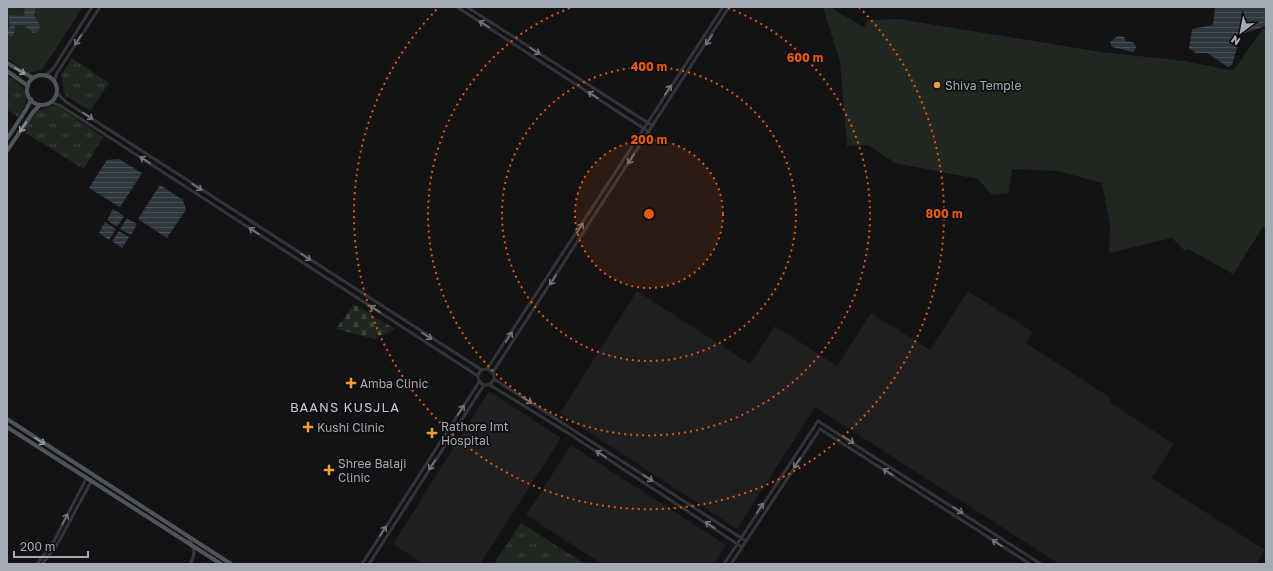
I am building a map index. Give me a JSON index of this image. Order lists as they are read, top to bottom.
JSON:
{
  "districts": ["BAANS KUSJLA"],
  "places": {
    "other": ["Shiva Temple"],
    "health": [
      "Amba Clinic",
      "Kushi Clinic",
      "Rathore Imt Hospital",
      "Shree Balaji Clinic"
    ]
  },
  "scale_bar": "200 m",
  "north": "bottom left",
  "rings": [
    "600 m",
    "400 m",
    "200 m",
    "800 m"
  ]
}
